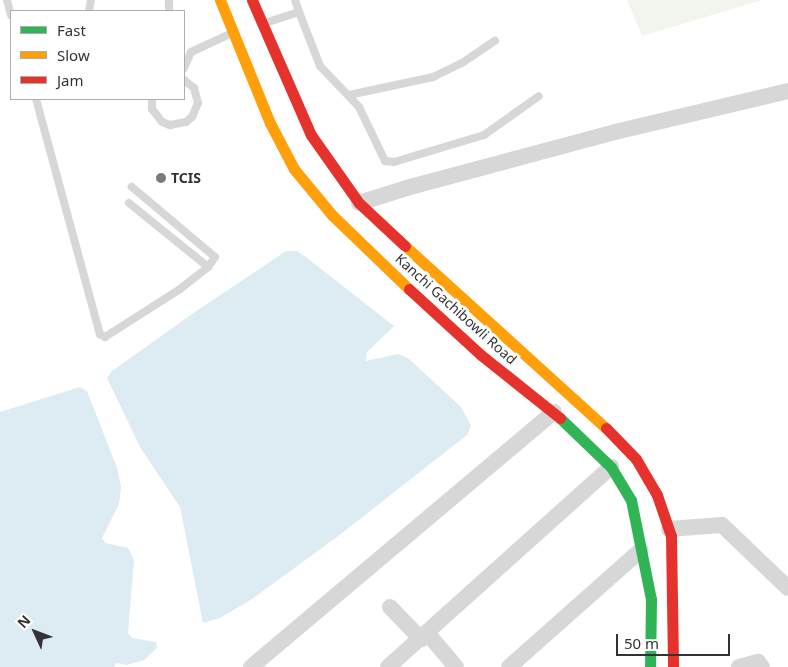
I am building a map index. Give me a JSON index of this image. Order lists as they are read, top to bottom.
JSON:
{
  "streets": {
    "main road": ["Kanchi Gachibowli Road"]
  },
  "places": ["TCIS"],
  "legend": ["Fast", "Slow", "Jam"],
  "scale_bar": "50 m",
  "north": "top left"
}
